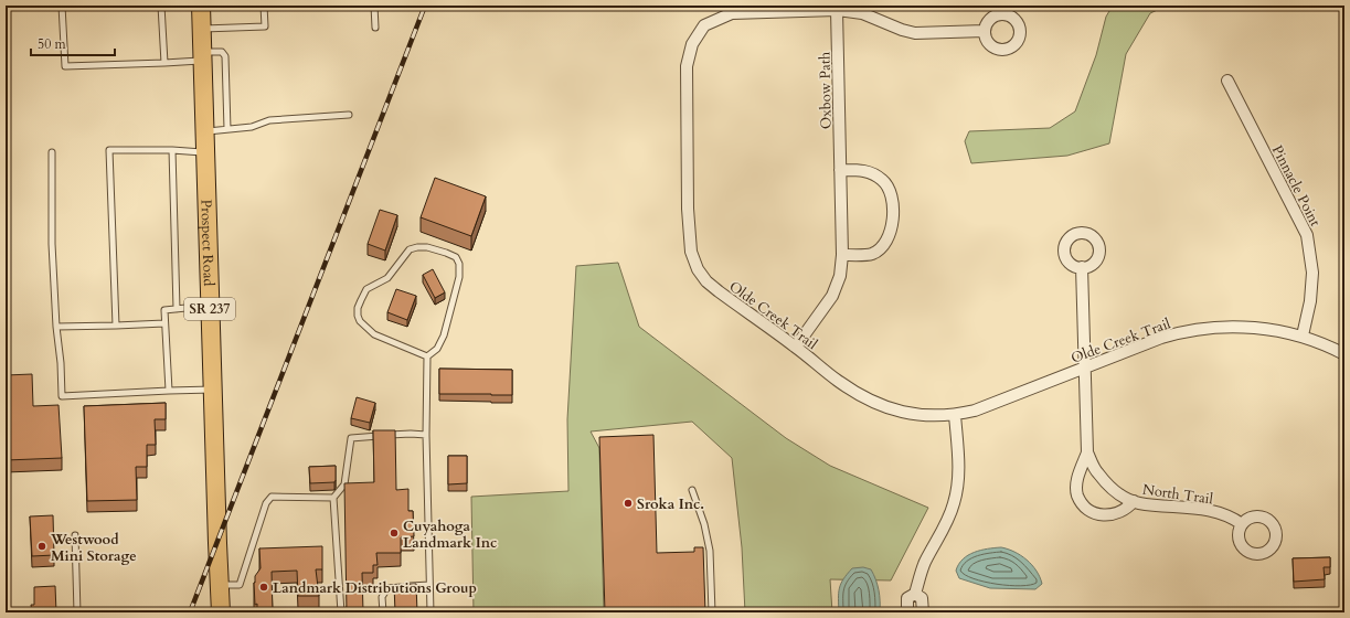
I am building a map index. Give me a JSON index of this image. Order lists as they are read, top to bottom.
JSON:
{
  "streets": {
    "main road": ["Prospect Road", "SR 237"],
    "street": [
      "Oxbow Path",
      "Pinnacle Point",
      "Olde Creek Trail",
      "North Trail"
    ]
  },
  "crossings": [
    ["Oxbow Path", "Olde Creek Trail"],
    ["Pinnacle Point", "Olde Creek Trail"],
    ["Olde Creek Trail", "North Trail"]
  ],
  "places": [
    "Sroka Inc.",
    "Cuyahoga Landmark Inc",
    "Westwood Mini Storage",
    "Landmark Distributions Group"
  ],
  "scale_bar": "50 m"
}
